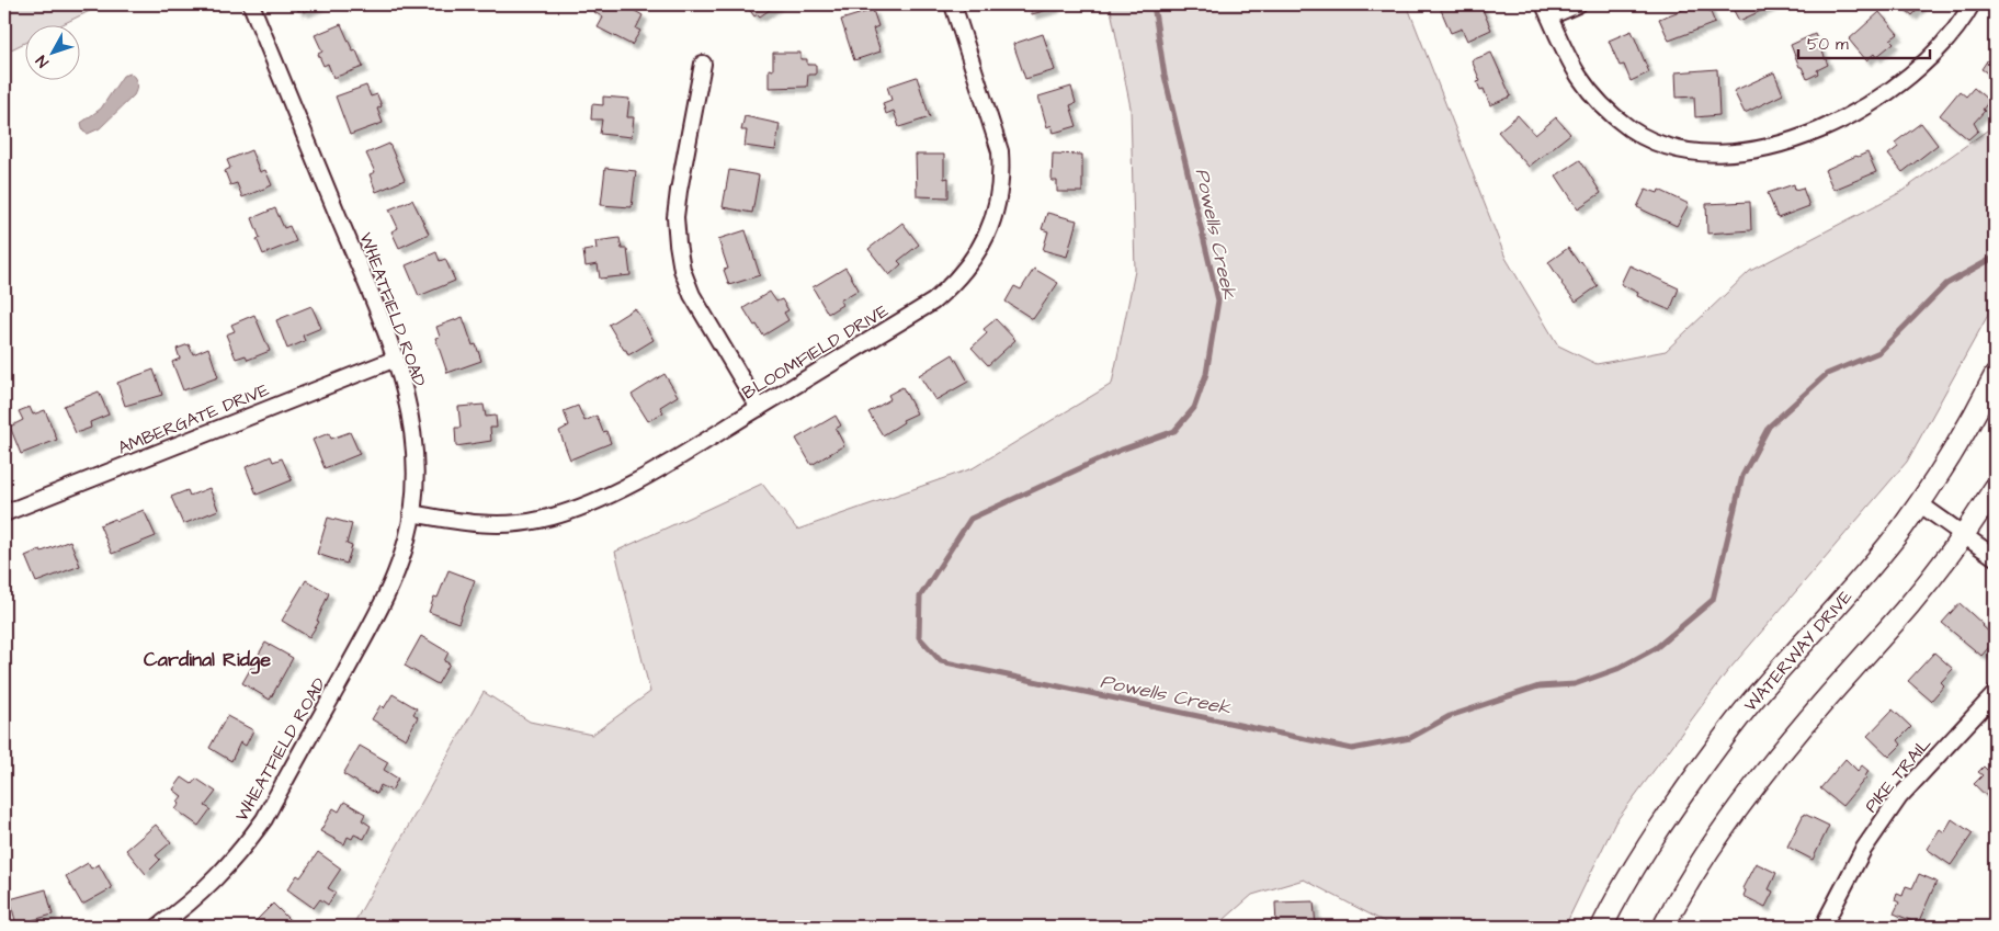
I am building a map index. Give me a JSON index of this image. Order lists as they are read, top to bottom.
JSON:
{
  "streets": {
    "main road": ["WATERWAY DRIVE"],
    "street": [
      "WHEATFIELD ROAD",
      "BLOOMFIELD DRIVE",
      "AMBERGATE DRIVE",
      "PIKE TRAIL"
    ]
  },
  "crossings": [
    ["WHEATFIELD ROAD", "BLOOMFIELD DRIVE"],
    ["WHEATFIELD ROAD", "AMBERGATE DRIVE"]
  ],
  "districts": ["Cardinal Ridge"],
  "water": ["Powells Creek"],
  "scale_bar": "50 m",
  "north": "bottom left"
}
